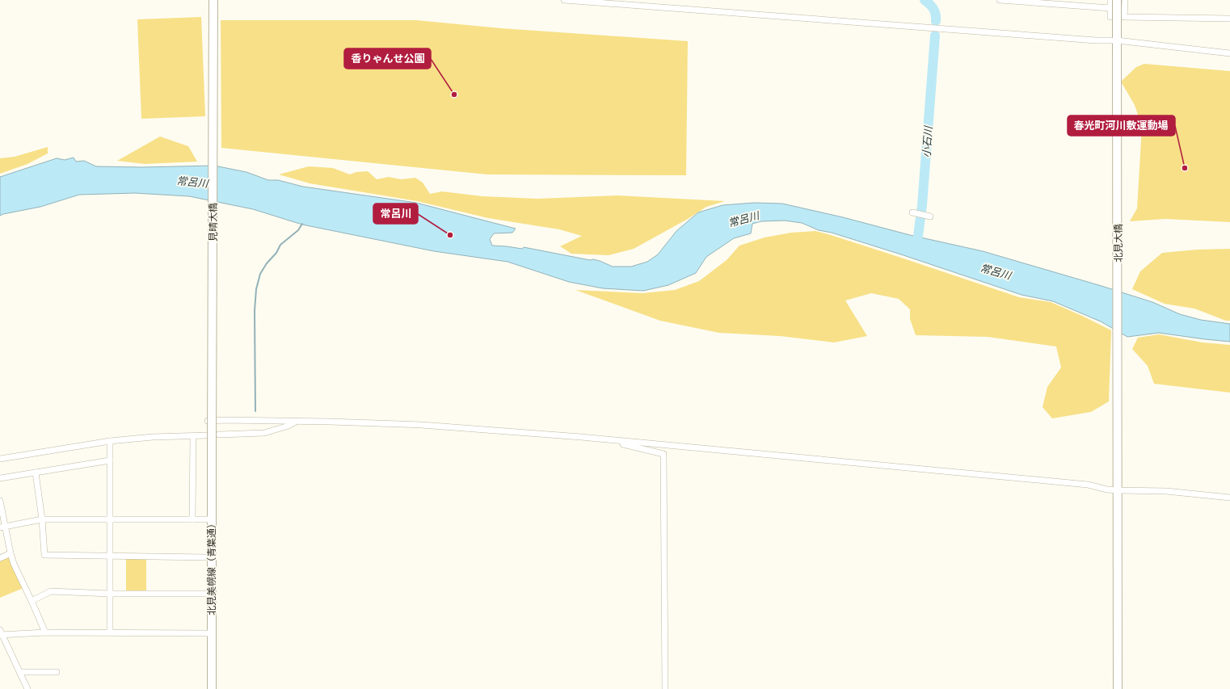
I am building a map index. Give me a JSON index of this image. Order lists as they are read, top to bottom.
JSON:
{
  "streets": {
    "main road": ["見晴大橋", "北見大橋", "北見美幌線（青葉通）"]
  },
  "crossings": [
    ["見晴大橋", "北見美幌線（青葉通）"]
  ],
  "water": ["小石川", "常呂川"],
  "places": ["香りゃんせ公園", "春光町河川敷運動場", "常呂川"]
}
